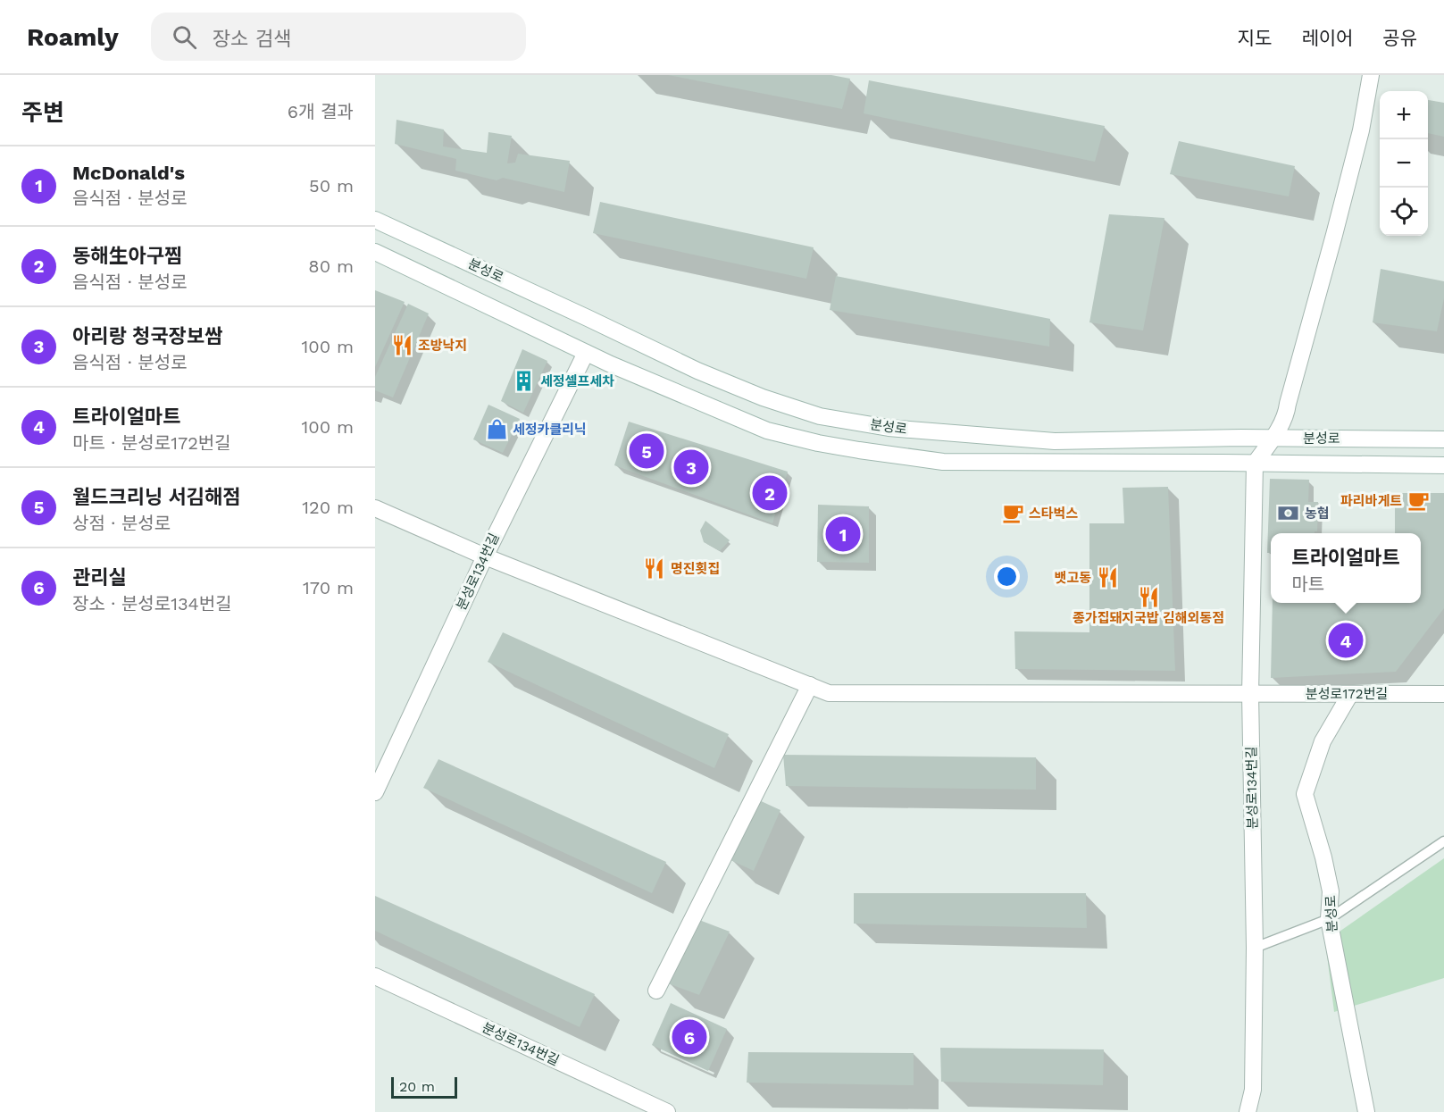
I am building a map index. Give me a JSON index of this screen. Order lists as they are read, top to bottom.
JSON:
{
  "streets": {
    "street": ["분성로", "분성로134번길", "분성로172번길"]
  },
  "crossings": [
    ["분성로", "분성로134번길"],
    ["분성로", "분성로172번길"],
    ["분성로134번길", "분성로172번길"]
  ],
  "places": {
    "restaurant": [
      "조방낙지",
      "명진횟집",
      "뱃고동",
      "종가집돼지국밥 김해외동점"
    ],
    "building": ["세정셀프세차"],
    "shop": ["세정카클리닉"],
    "cafe": ["파리바게트", "스타벅스"],
    "bank": ["농협"]
  },
  "scale_bar": "20 m",
  "page": {
    "header": "Roamly",
    "search": "장소 검색",
    "nav": ["지도", "레이어", "공유"],
    "heading": ["주변", "6개 결과"],
    "map_buttons": ["+", "−"],
    "list": [
      {
        "mark": "1",
        "name": "McDonald's",
        "note": "음식점 · 분성로",
        "value": "50 m"
      },
      {
        "mark": "2",
        "name": "동해生아구찜",
        "note": "음식점 · 분성로",
        "value": "80 m"
      },
      {
        "mark": "3",
        "name": "아리랑 청국장보쌈",
        "note": "음식점 · 분성로",
        "value": "100 m"
      },
      {
        "mark": "4",
        "name": "트라이얼마트",
        "note": "마트 · 분성로172번길",
        "value": "100 m"
      },
      {
        "mark": "5",
        "name": "월드크리닝 서김해점",
        "note": "상점 · 분성로",
        "value": "120 m"
      },
      {
        "mark": "6",
        "name": "관리실",
        "note": "장소 · 분성로134번길",
        "value": "170 m"
      }
    ],
    "pins": [
      "5",
      "3",
      "2",
      "1",
      "4",
      "6"
    ],
    "popup": ["트라이얼마트", "마트"],
    "scale": "20 m"
  }
}
